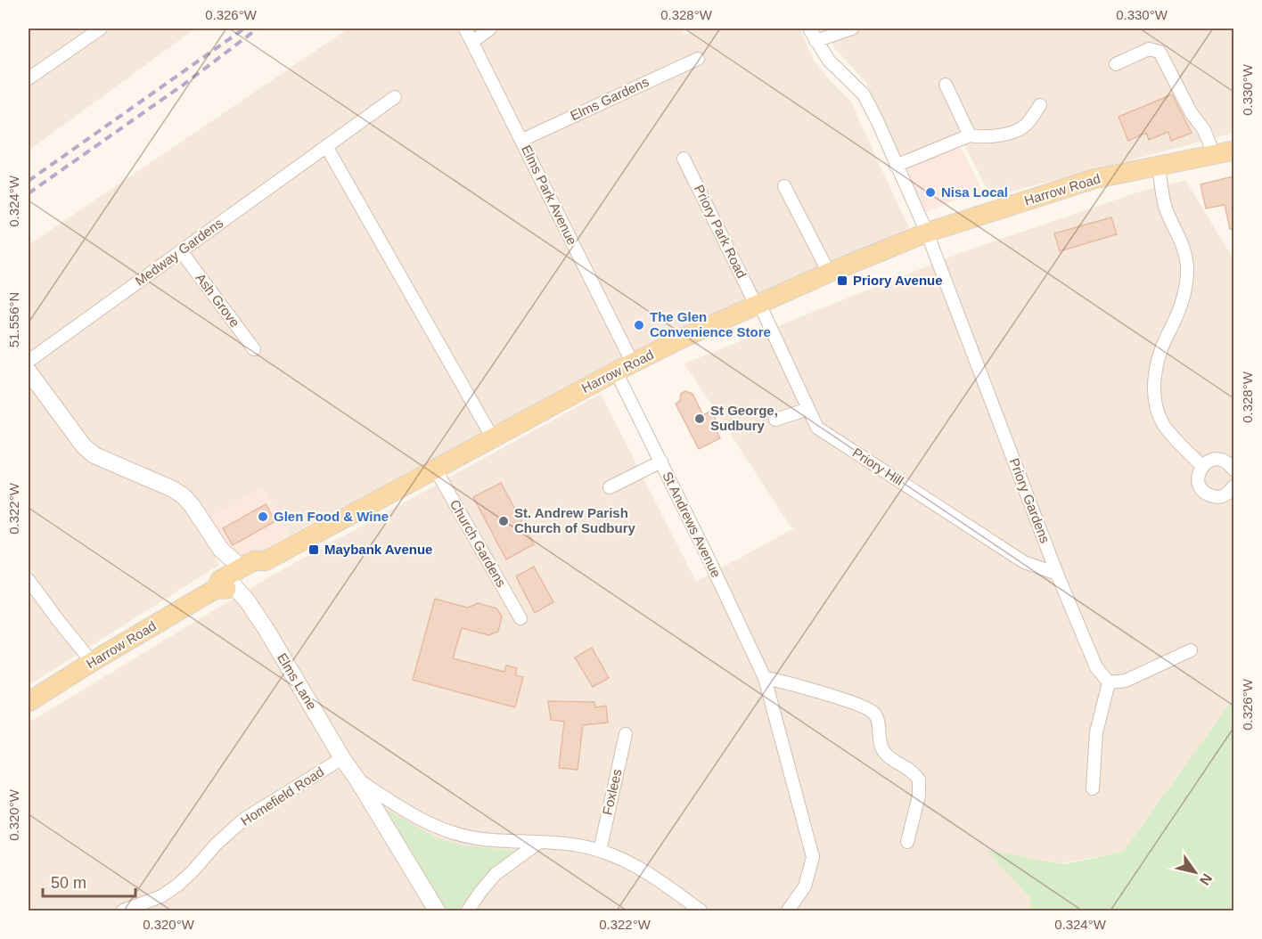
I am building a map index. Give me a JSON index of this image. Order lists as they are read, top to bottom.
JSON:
{
  "streets": {
    "main road": ["Harrow Road"],
    "street": [
      "Elms Gardens",
      "Elms Park Avenue",
      "Priory Park Road",
      "Medway Gardens",
      "Ash Grove",
      "Priory Hill",
      "Priory Gardens",
      "St Andrews Avenue",
      "Church Gardens",
      "Elms Lane",
      "Foxlees",
      "Homefield Road"
    ]
  },
  "crossings": [
    ["Elms Gardens", "Elms Park Avenue"],
    ["Harrow Road", "Elms Park Avenue"],
    ["Harrow Road", "Priory Park Road"],
    ["Harrow Road", "Priory Hill"],
    ["Harrow Road", "Priory Gardens"],
    ["Harrow Road", "St Andrews Avenue"],
    ["Harrow Road", "Church Gardens"],
    ["Harrow Road", "Elms Lane"],
    ["Elms Park Avenue", "St Andrews Avenue"],
    ["Priory Park Road", "Priory Hill"],
    ["Medway Gardens", "Ash Grove"],
    ["Priory Hill", "Priory Gardens"],
    ["Elms Lane", "Foxlees"],
    ["Elms Lane", "Homefield Road"]
  ],
  "places": {
    "other": [
      "Nisa Local",
      "The Glen Convenience Store",
      "St George, Sudbury",
      "Glen Food & Wine",
      "St. Andrew Parish Church of Sudbury"
    ],
    "transit": ["Priory Avenue", "Maybank Avenue"]
  },
  "scale_bar": "50 m",
  "north": "bottom right",
  "coordinates": [
    "0.326°W",
    "0.328°W",
    "0.330°W",
    "0.324°W",
    "51.556°N",
    "0.322°W",
    "0.320°W"
  ]
}
